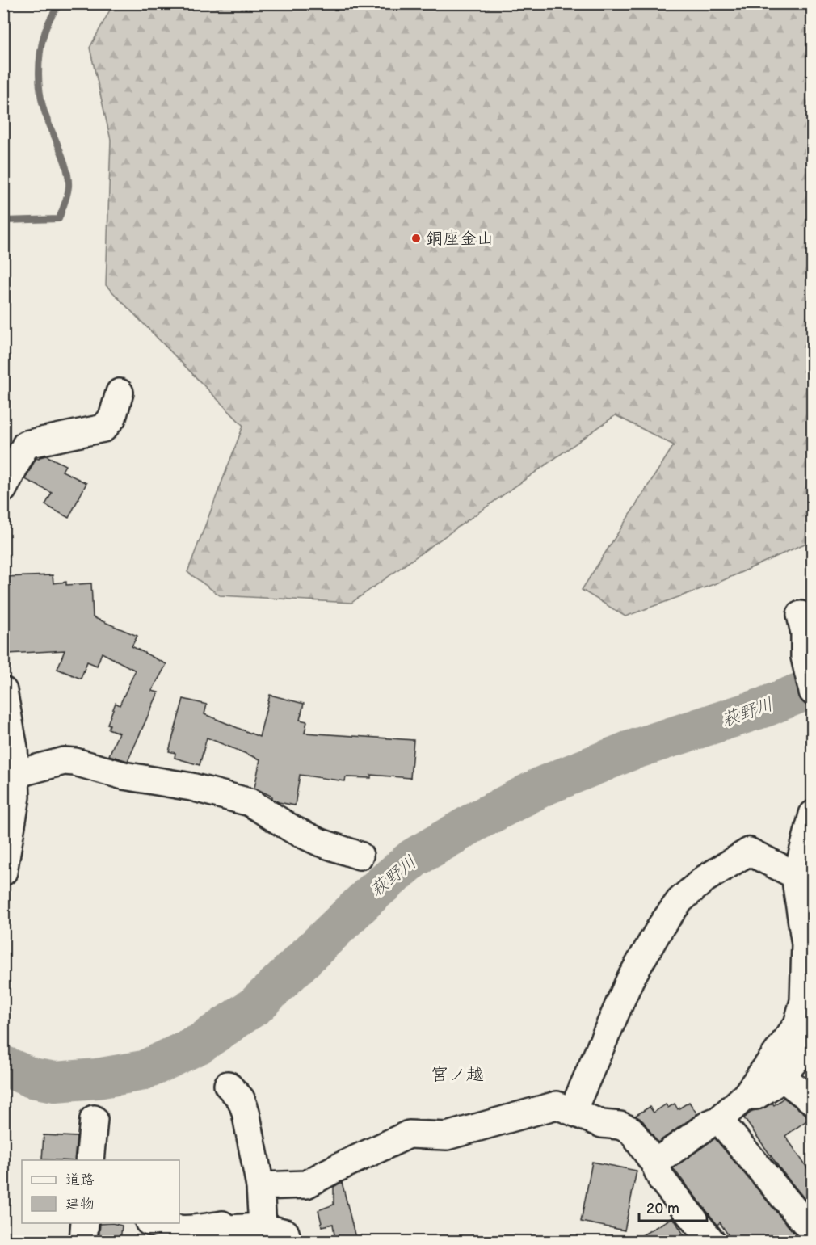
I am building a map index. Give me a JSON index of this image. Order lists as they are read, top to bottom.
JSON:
{
  "districts": ["宮ノ越"],
  "water": ["萩野川"],
  "places": ["銅座金山"],
  "legend": ["道路", "建物"],
  "scale_bar": "20 m"
}
